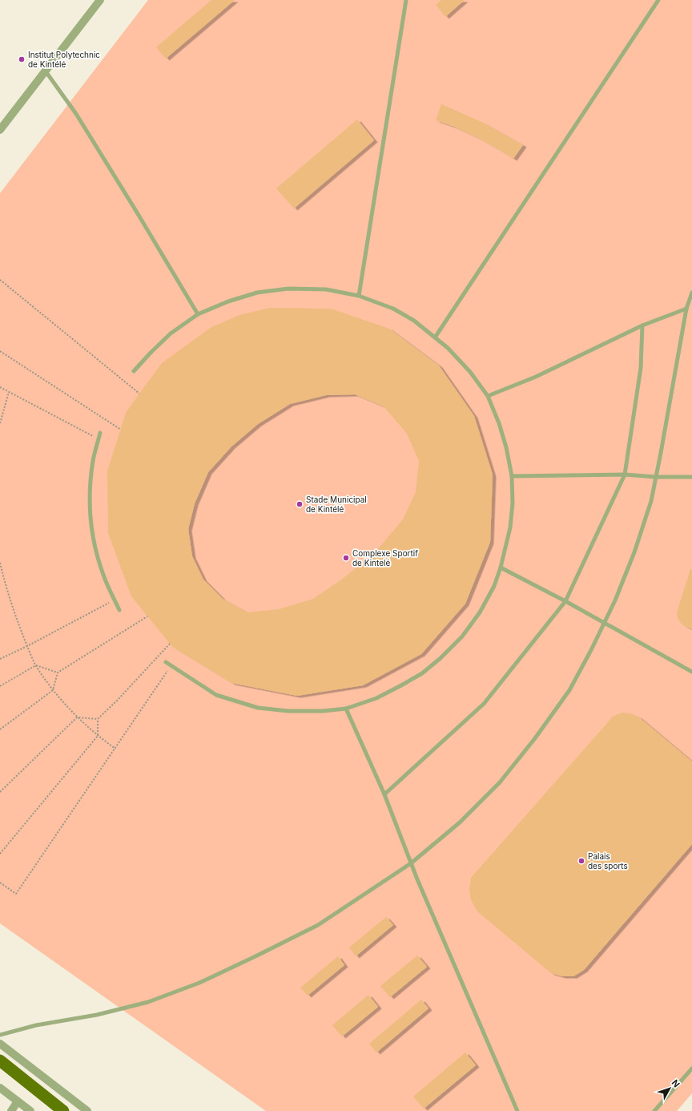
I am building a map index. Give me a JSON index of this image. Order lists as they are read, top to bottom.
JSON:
{
  "places": [
    "Institut Polytechnic de Kintélé",
    "Stade Municipal de Kintélé",
    "Complexe Sportif de Kintelé",
    "Palais des sports"
  ],
  "north": "top right"
}
